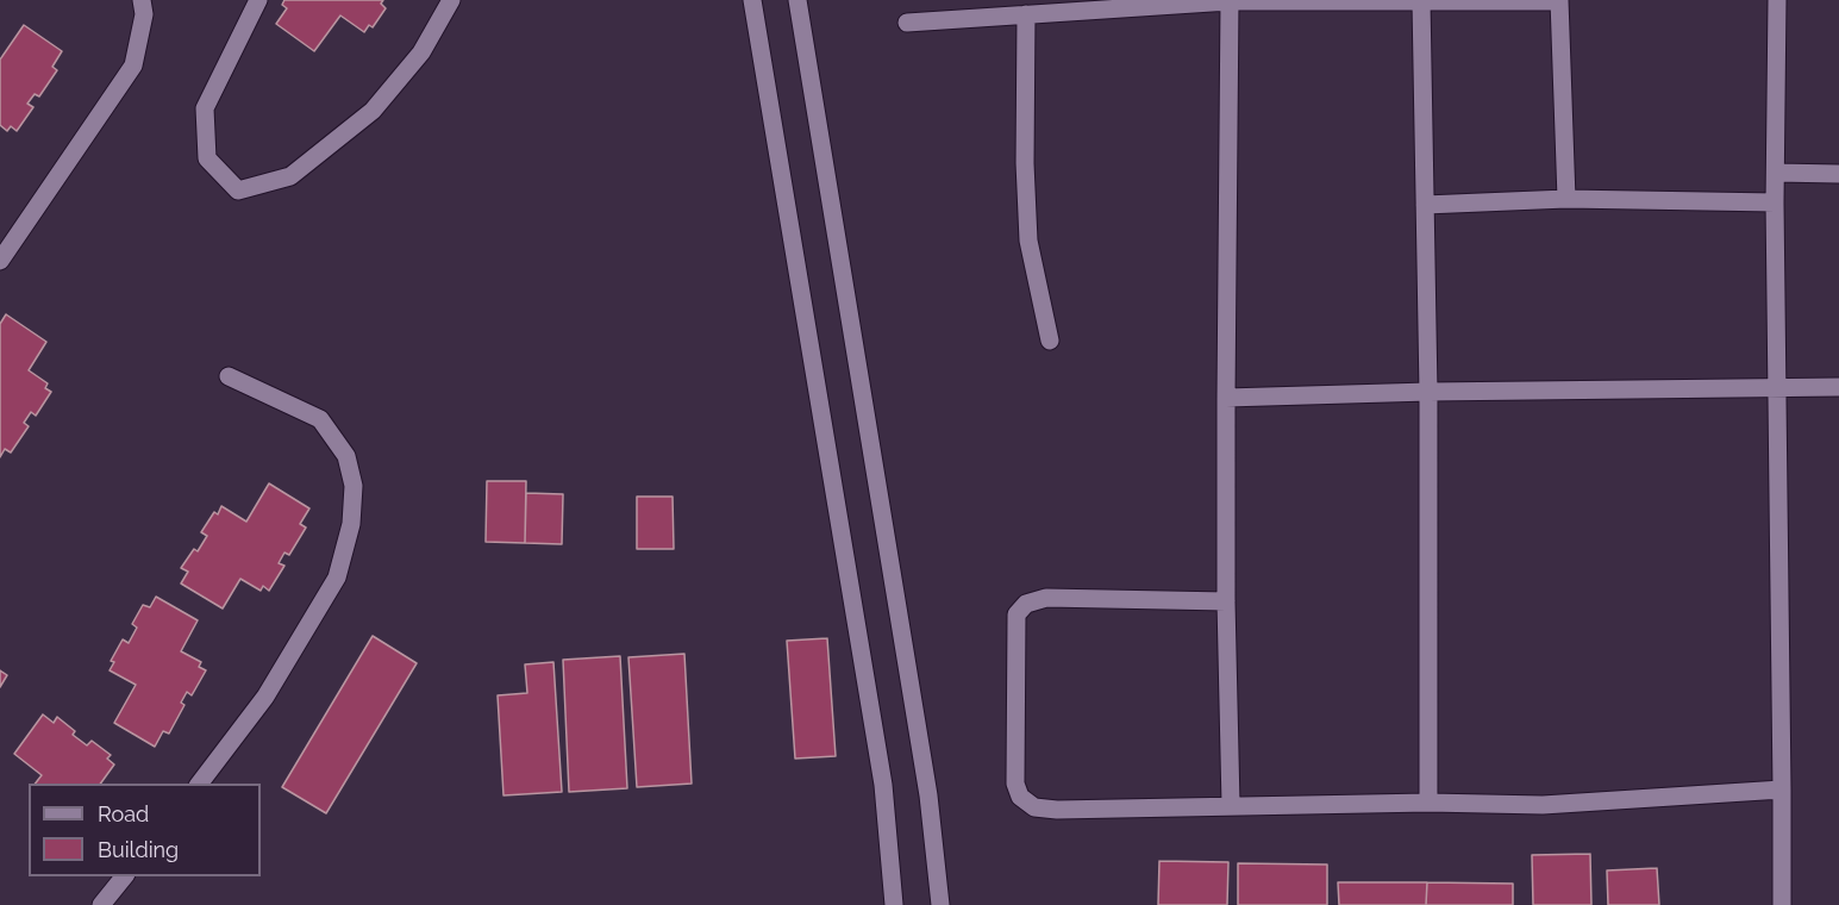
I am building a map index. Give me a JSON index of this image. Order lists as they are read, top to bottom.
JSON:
{
  "legend": ["Road", "Building"]
}
